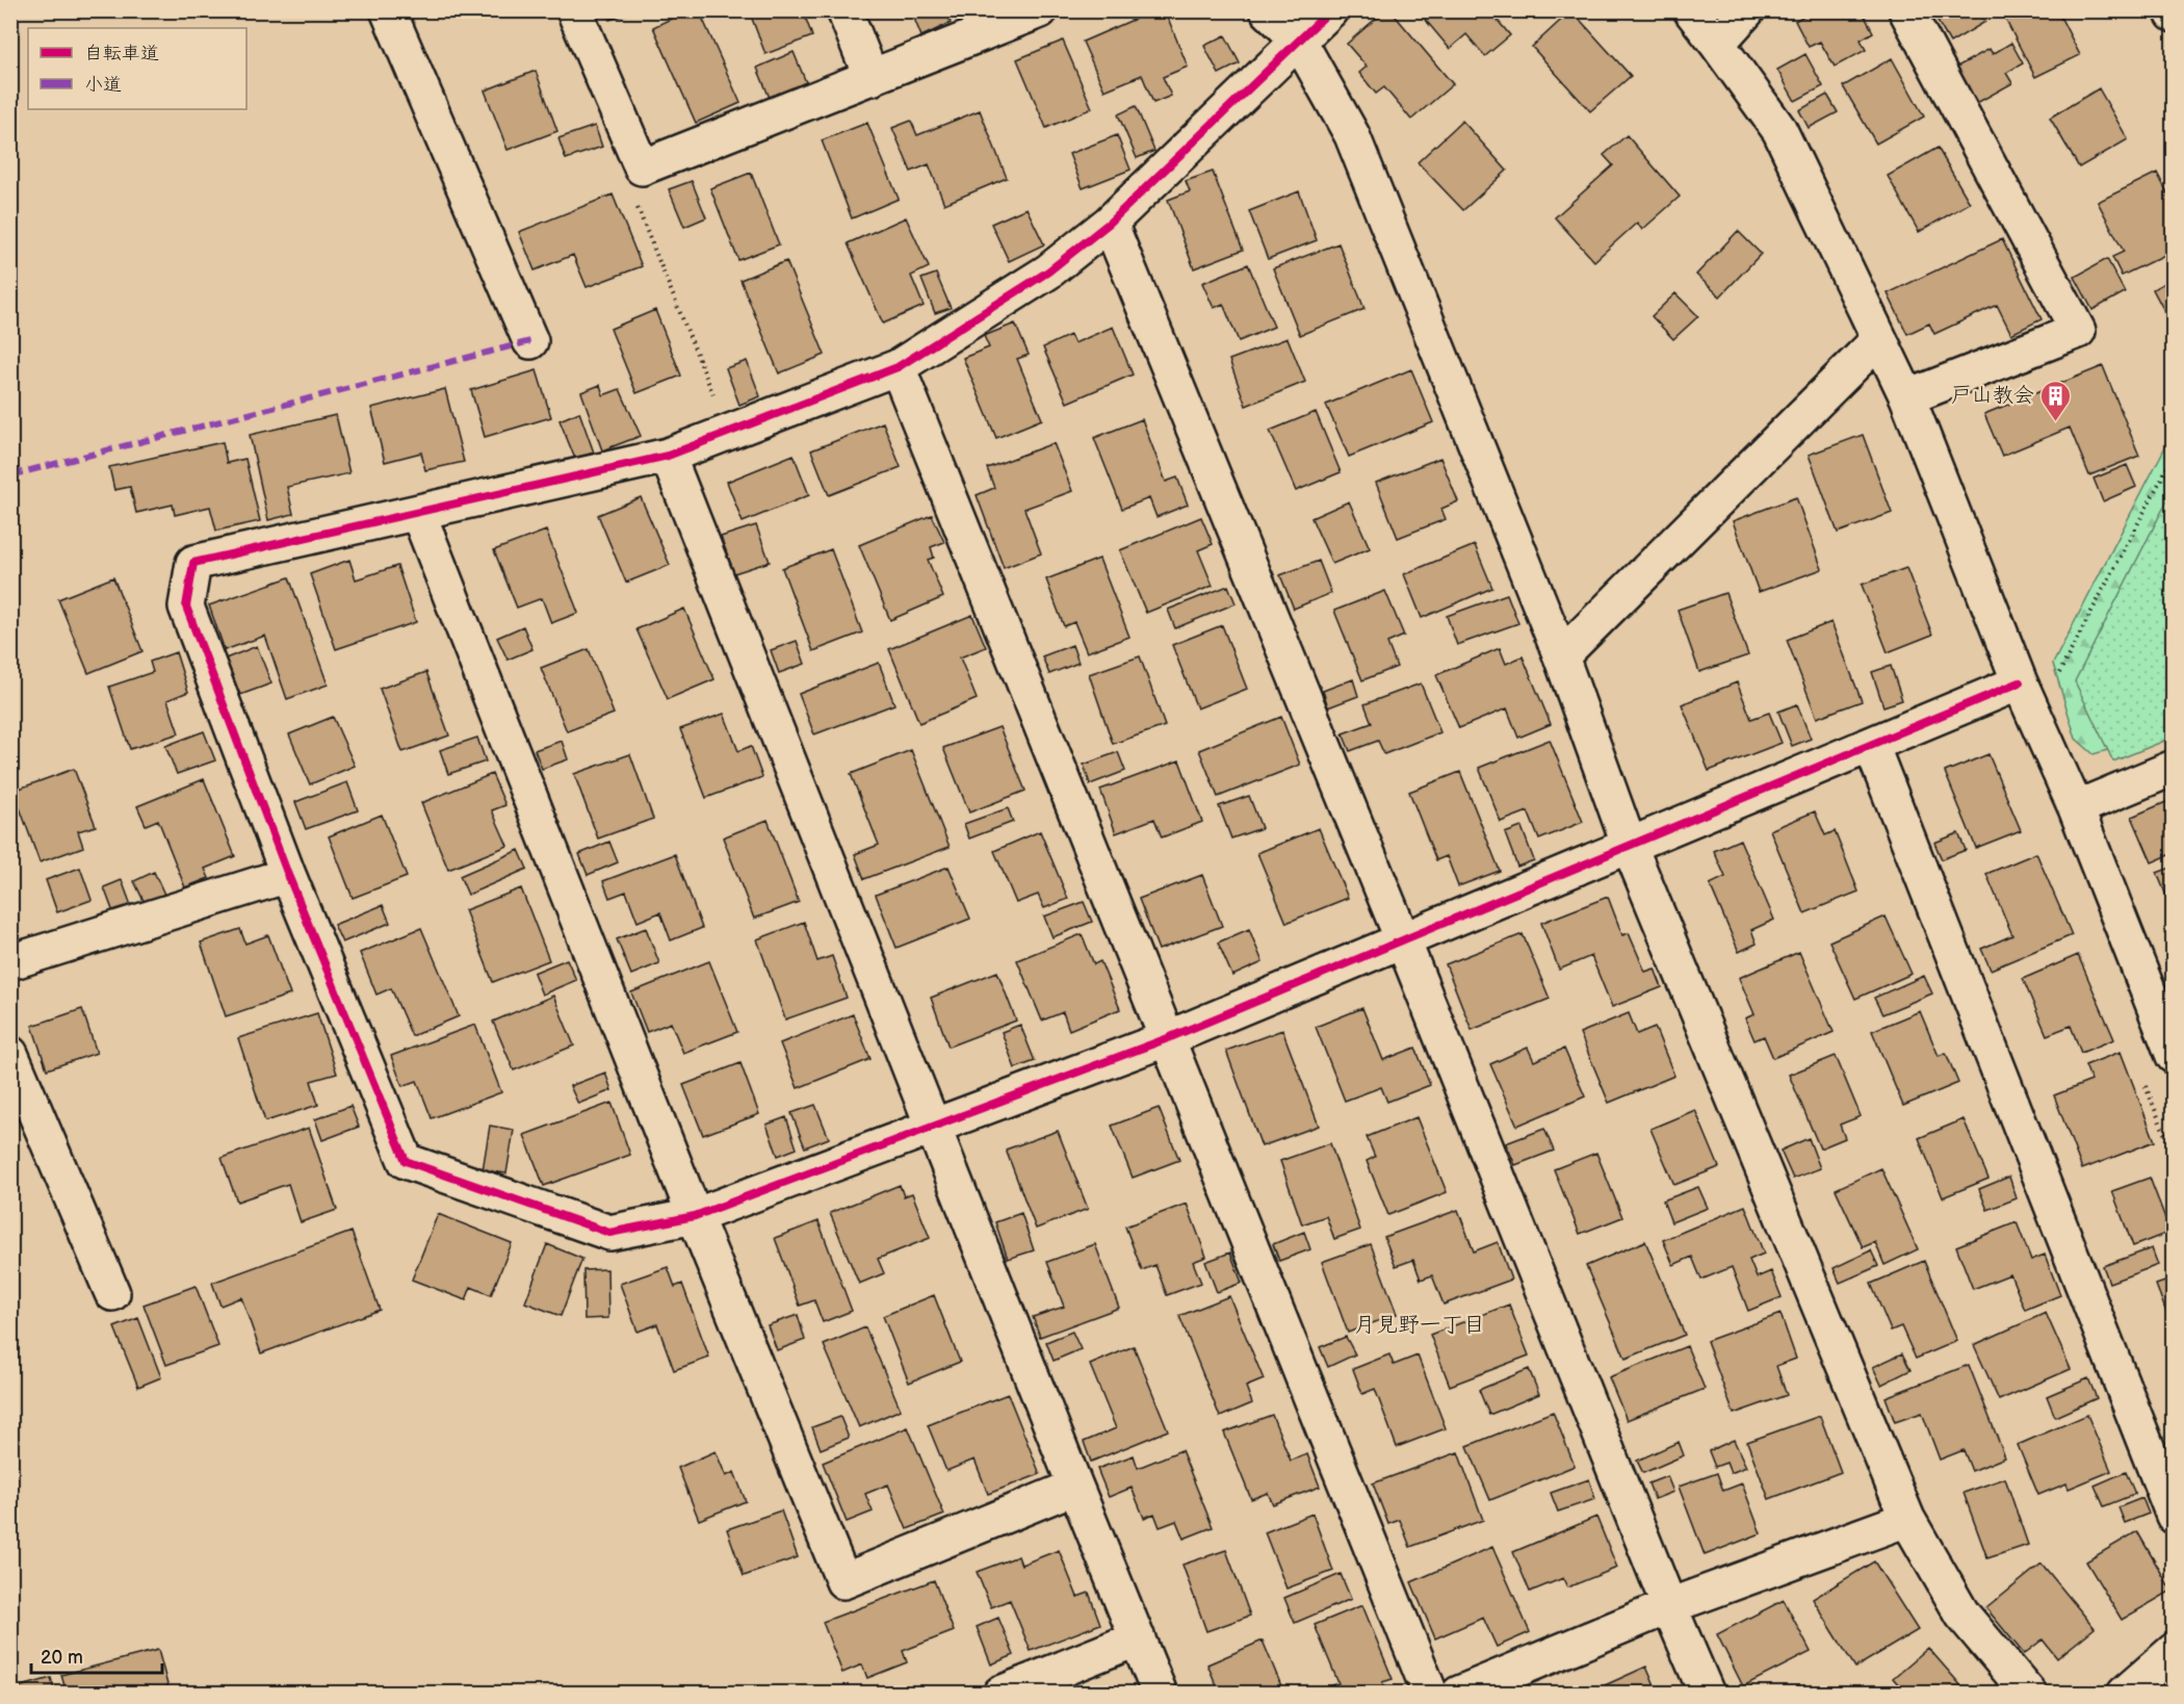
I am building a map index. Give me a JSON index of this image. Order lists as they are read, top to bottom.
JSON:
{
  "districts": ["月見野一丁目"],
  "places": {
    "building": ["戸山教会"]
  },
  "legend": ["自転車道", "小道"],
  "scale_bar": "20 m"
}
